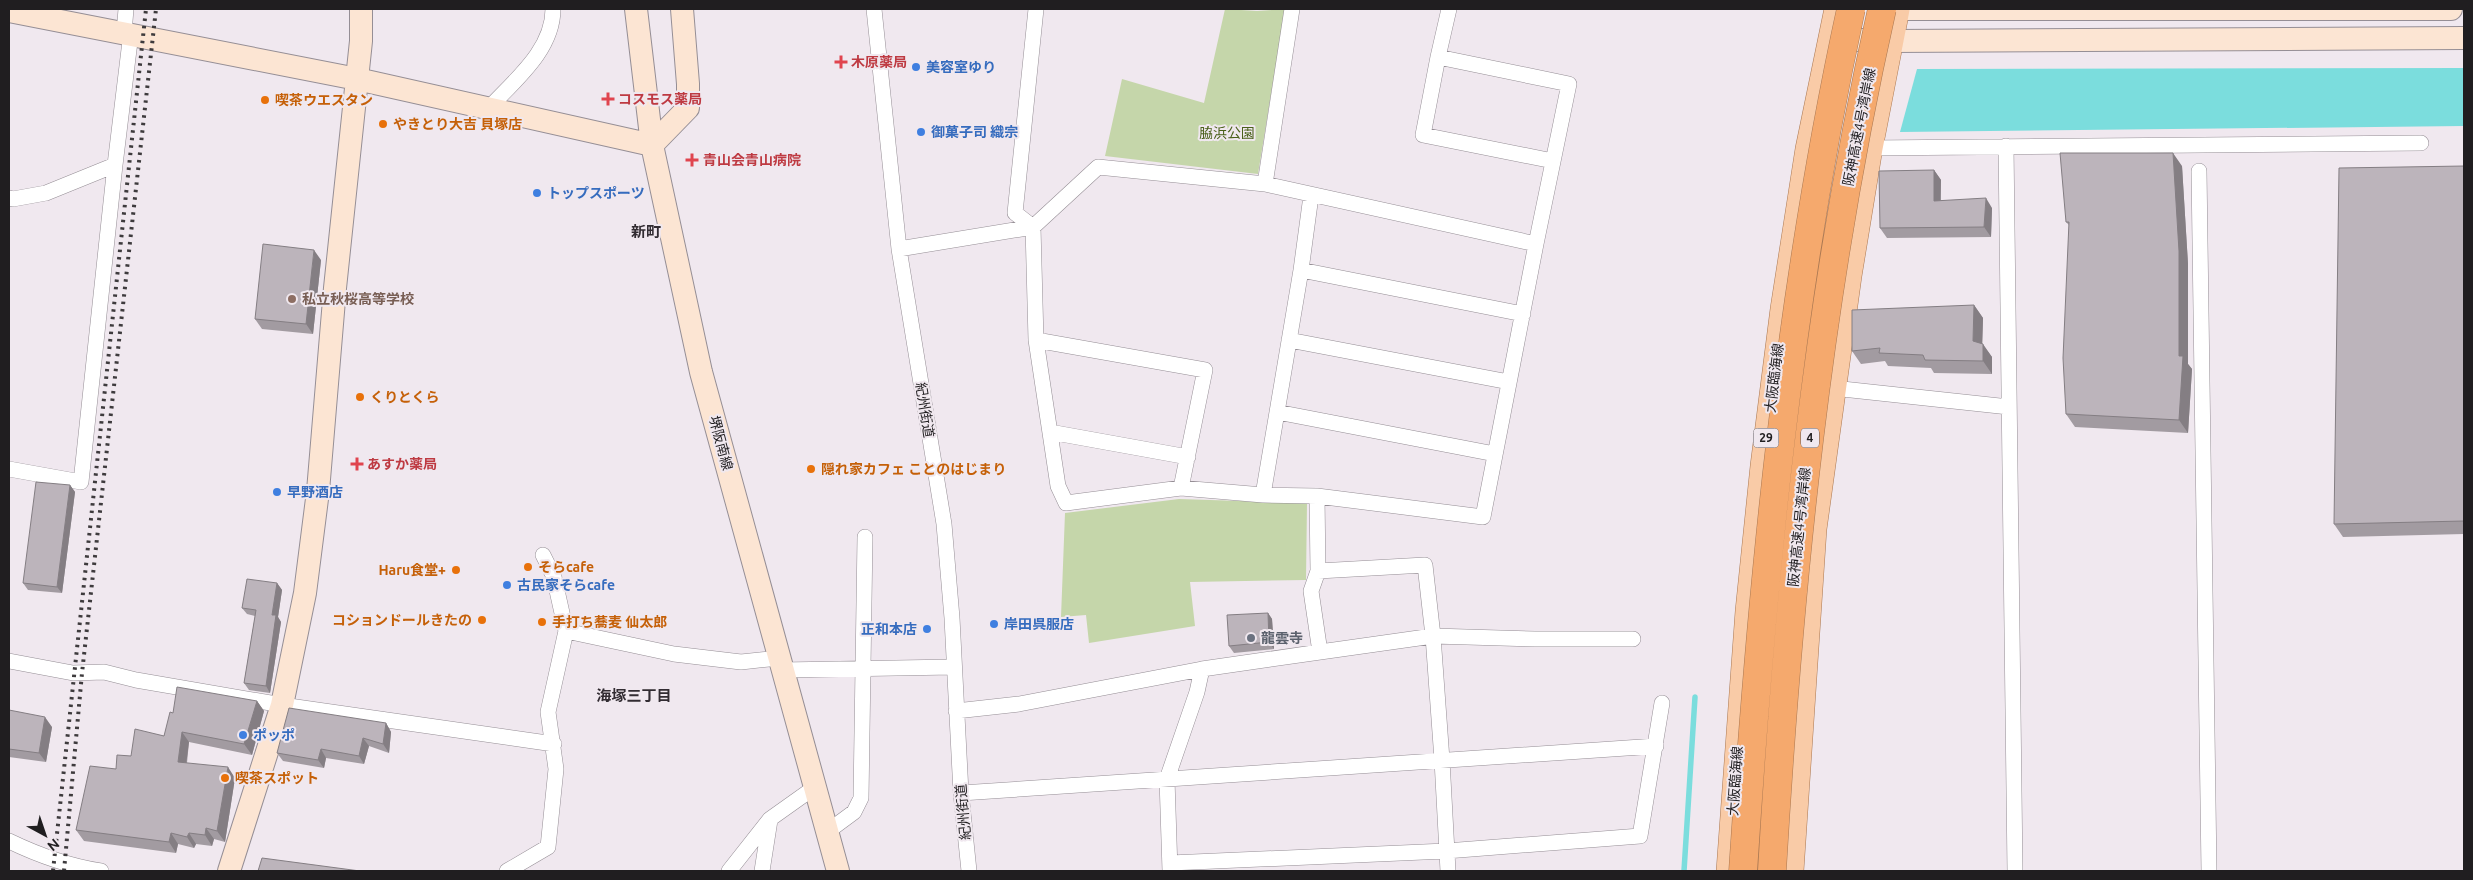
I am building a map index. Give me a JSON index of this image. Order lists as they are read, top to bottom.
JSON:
{
  "streets": {
    "highway": ["阪神高速4号湾岸線", "4"],
    "main road": ["大阪臨海線", "29"],
    "street": ["紀州街道", "堺阪南線"]
  },
  "districts": ["新町", "海塚三丁目"],
  "parks": ["脇浜公園"],
  "places": {
    "health": [
      "木原薬局",
      "コスモス薬局",
      "青山会青山病院",
      "あすか薬局"
    ],
    "other": [
      "美容室ゆり",
      "喫茶ウエスタン",
      "やきとり大吉 貝塚店",
      "御菓子司 織宗",
      "トップスポーツ",
      "私立秋桜高等学校",
      "くりとくら",
      "隠れ家カフェ ことのはじまり",
      "早野酒店",
      "そらcafe",
      "Haru食堂+",
      "古民家そらcafe",
      "コションドールきたの",
      "手打ち蕎麦 仙太郎",
      "岸田呉服店",
      "正和本店",
      "龍雲寺",
      "ポッポ",
      "喫茶スポット"
    ]
  },
  "north": "bottom right"
}
